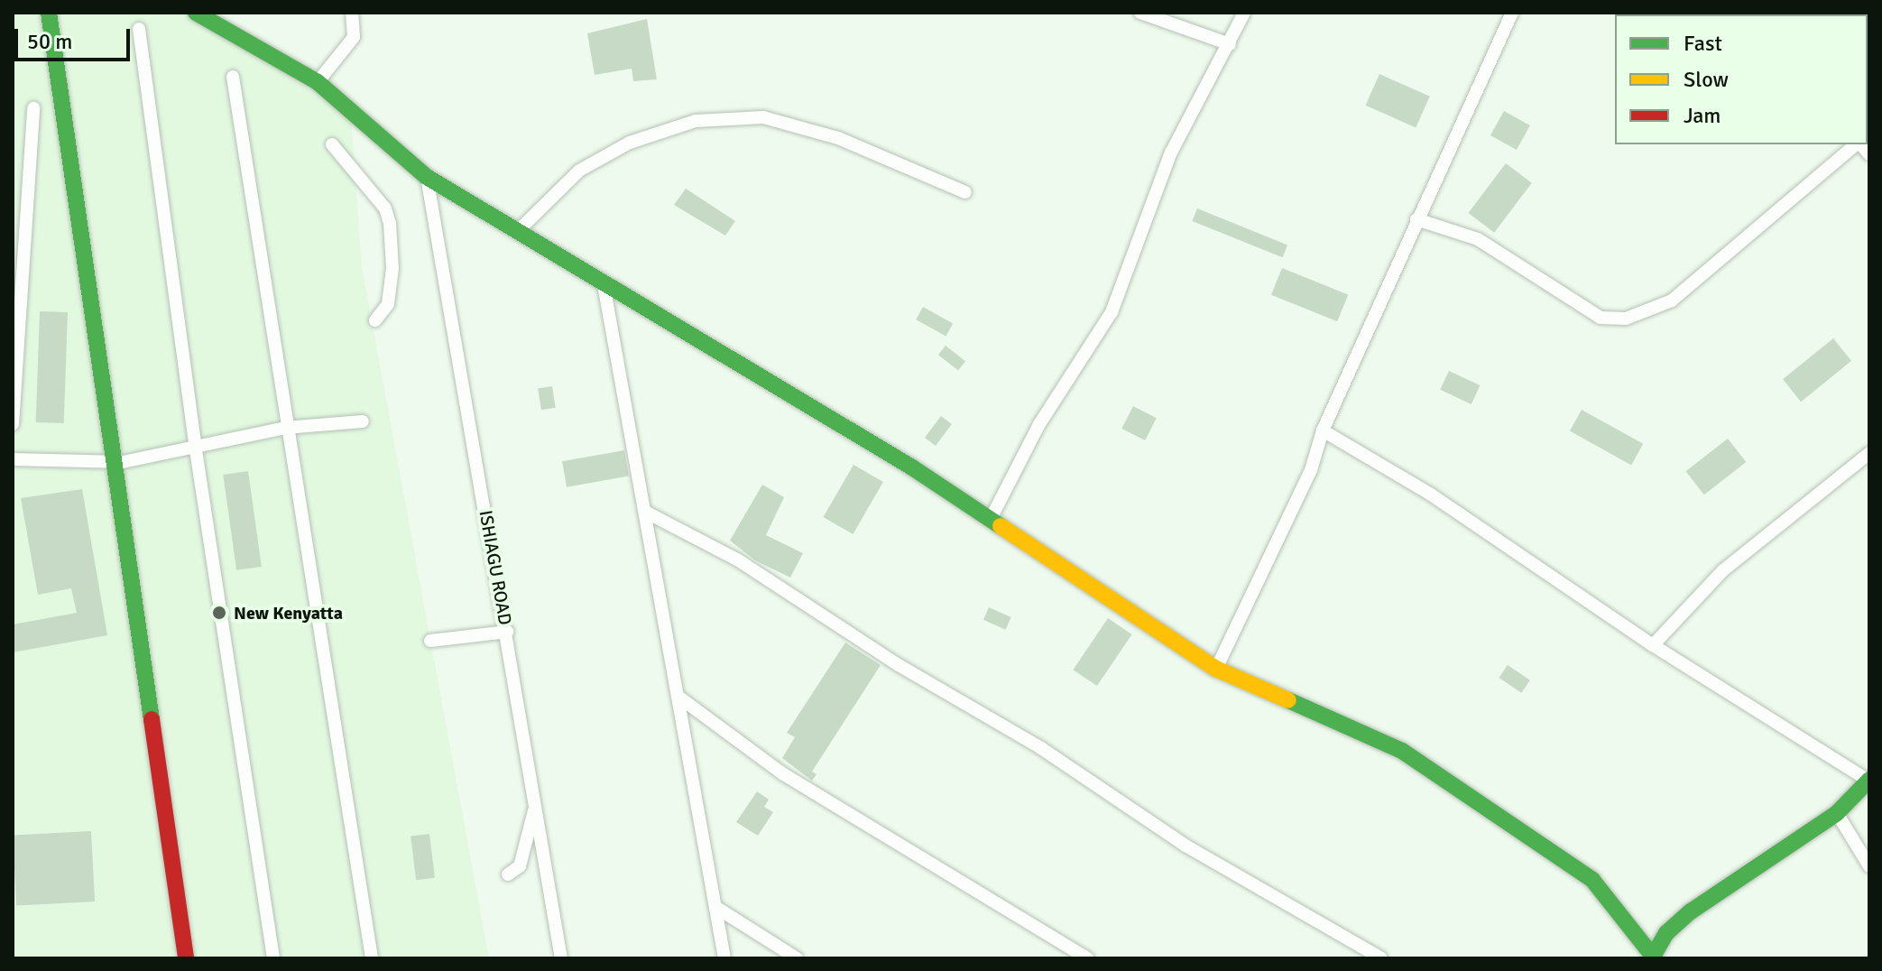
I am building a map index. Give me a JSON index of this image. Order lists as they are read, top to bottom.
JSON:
{
  "streets": {
    "street": ["ISHIAGU ROAD"]
  },
  "places": ["New Kenyatta"],
  "legend": ["Fast", "Slow", "Jam"],
  "scale_bar": "50 m"
}
